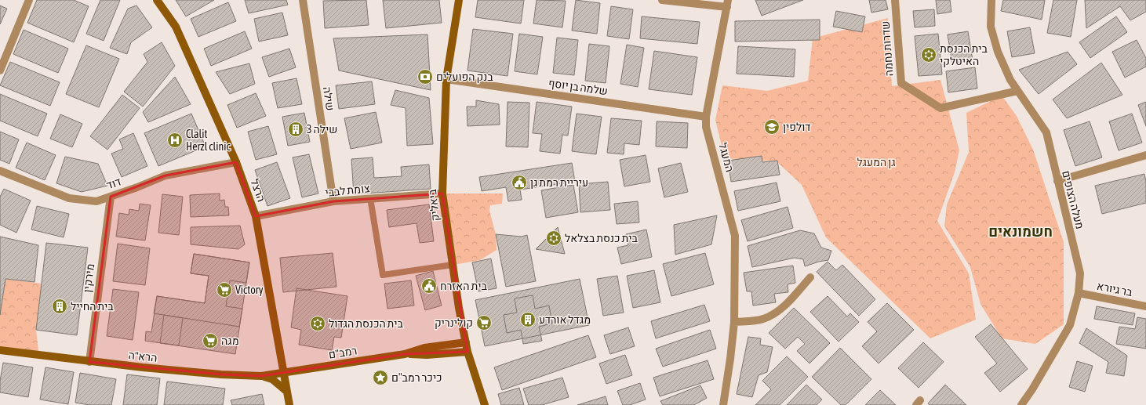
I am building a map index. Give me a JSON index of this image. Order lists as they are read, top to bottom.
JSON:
{
  "streets": {
    "street": [
      "שדרות נחמה",
      "שלמה בן יוסף",
      "שילה",
      "המעגל",
      "דוד",
      "הרצל",
      "צומת לבבי",
      "מעלה הצופים",
      "ביאליק",
      "מירקין",
      "בר גיורא",
      "רמב\"ם",
      "הרא\"ה"
    ]
  },
  "crossings": [
    ["שדרות נחמה", "מעלה הצופים"],
    ["שלמה בן יוסף", "המעגל"],
    ["שלמה בן יוסף", "ביאליק"],
    ["שילה", "צומת לבבי"],
    ["דוד", "הרצל"],
    ["דוד", "מירקין"],
    ["הרצל", "צומת לבבי"],
    ["הרצל", "רמב\"ם"],
    ["הרצל", "הרא\"ה"],
    ["צומת לבבי", "ביאליק"],
    ["מעלה הצופים", "בר גיורא"],
    ["ביאליק", "רמב\"ם"],
    ["מירקין", "הרא\"ה"],
    ["רמב\"ם", "הרא\"ה"]
  ],
  "districts": ["חשמונאים"],
  "parks": ["גן המעגל"],
  "places": {
    "synagogue": ["בית הכנסת האיטלקי", "בית כנסת בצלאל", "בית הכנסת הגדול"],
    "bank": ["בנק הפועלים"],
    "school or university": ["דולפין"],
    "building": ["שילה 3", "בית החייל", "מגדל אורדע"],
    "hospital": ["Clalit Herzl clinic"],
    "public building": ["עיריית רמת גן", "בית האזרח"],
    "supermarket": ["Victory", "קולינריק", "מגה"],
    "place": ["כיכר רמב\"ם"]
  }
}
